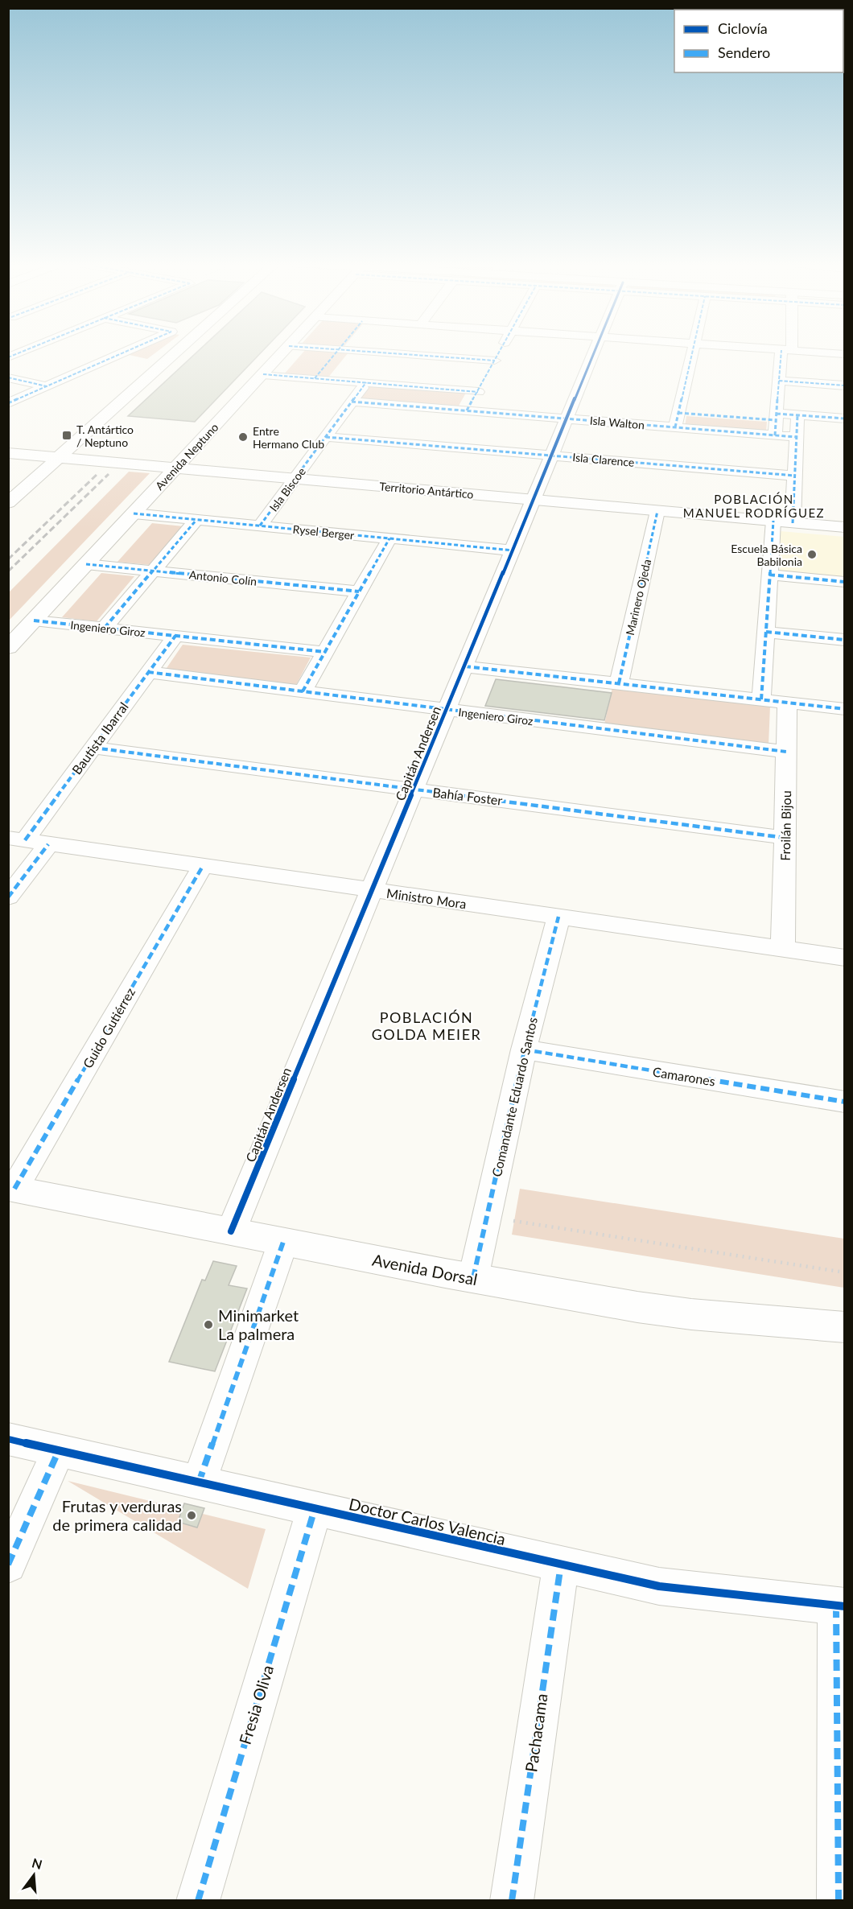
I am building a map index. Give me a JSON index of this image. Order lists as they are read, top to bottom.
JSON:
{
  "streets": {
    "street": [
      "Isla Walton",
      "Avenida Neptuno",
      "Isla Clarence",
      "Isla Biscoe",
      "Territorio Antártico",
      "Rysel Berger",
      "Antonio Colín",
      "Marinero Ojeda",
      "Ingeniero Giroz",
      "Bautista Ibarral",
      "Capitán Andersen",
      "Bahía Foster",
      "Froilán Bijou",
      "Ministro Mora",
      "Guido Gutiérrez",
      "Camarones",
      "Comandante Eduardo Santos",
      "Avenida Dorsal",
      "Doctor Carlos Valencia",
      "Fresia Oliva",
      "Pachacama"
    ]
  },
  "crossings": [
    ["Isla Walton", "Isla Biscoe"],
    ["Isla Walton", "Capitán Andersen"],
    ["Avenida Neptuno", "Territorio Antártico"],
    ["Avenida Neptuno", "Rysel Berger"],
    ["Avenida Neptuno", "Antonio Colín"],
    ["Avenida Neptuno", "Ingeniero Giroz"],
    ["Isla Clarence", "Isla Biscoe"],
    ["Isla Clarence", "Capitán Andersen"],
    ["Isla Biscoe", "Territorio Antártico"],
    ["Isla Biscoe", "Rysel Berger"],
    ["Territorio Antártico", "Marinero Ojeda"],
    ["Territorio Antártico", "Capitán Andersen"],
    ["Rysel Berger", "Capitán Andersen"],
    ["Ingeniero Giroz", "Bautista Ibarral"],
    ["Ingeniero Giroz", "Capitán Andersen"],
    ["Ingeniero Giroz", "Froilán Bijou"],
    ["Bautista Ibarral", "Bahía Foster"],
    ["Bautista Ibarral", "Ministro Mora"],
    ["Capitán Andersen", "Bahía Foster"],
    ["Capitán Andersen", "Ministro Mora"],
    ["Capitán Andersen", "Avenida Dorsal"],
    ["Bahía Foster", "Froilán Bijou"],
    ["Froilán Bijou", "Ministro Mora"],
    ["Ministro Mora", "Guido Gutiérrez"],
    ["Ministro Mora", "Comandante Eduardo Santos"],
    ["Guido Gutiérrez", "Avenida Dorsal"],
    ["Camarones", "Comandante Eduardo Santos"],
    ["Comandante Eduardo Santos", "Avenida Dorsal"],
    ["Doctor Carlos Valencia", "Fresia Oliva"],
    ["Doctor Carlos Valencia", "Pachacama"]
  ],
  "districts": ["POBLACIÓN MANUEL RODRÍGUEZ", "POBLACIÓN GOLDA MEIER"],
  "places": {
    "transit": ["T. Antártico / Neptuno"],
    "other": [
      "Entre Hermano Club",
      "Escuela Básica Babilonia",
      "Minimarket La palmera",
      "Frutas y verduras de primera calidad"
    ]
  },
  "legend": ["Ciclovía", "Sendero"],
  "north": "top"
}
